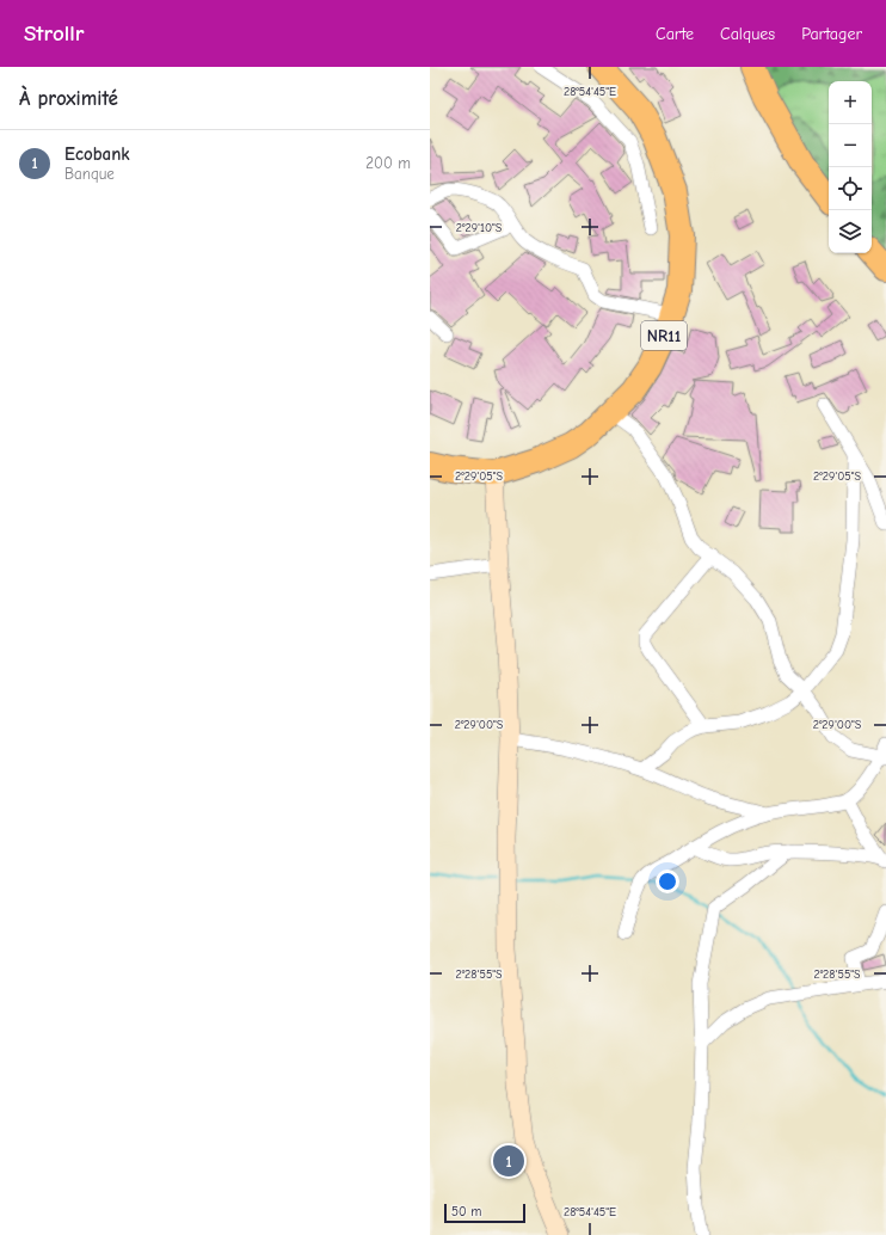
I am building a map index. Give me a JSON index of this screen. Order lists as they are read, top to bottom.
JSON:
{
  "streets": {
    "highway": ["NR11"]
  },
  "scale_bar": "50 m",
  "page": {
    "header": "Strollr",
    "nav": ["Carte", "Calques", "Partager"],
    "heading": "À proximité",
    "map_buttons": ["+", "−"],
    "list": [
      {
        "mark": "1",
        "name": "Ecobank",
        "note": "Banque",
        "value": "200 m"
      }
    ],
    "pins": "1",
    "scale": "50 m"
  },
  "coordinates": [
    "28°54'45\"E",
    "2°29'10\"S",
    "2°29'05\"S",
    "2°29'00\"S",
    "2°28'55\"S"
  ]
}
